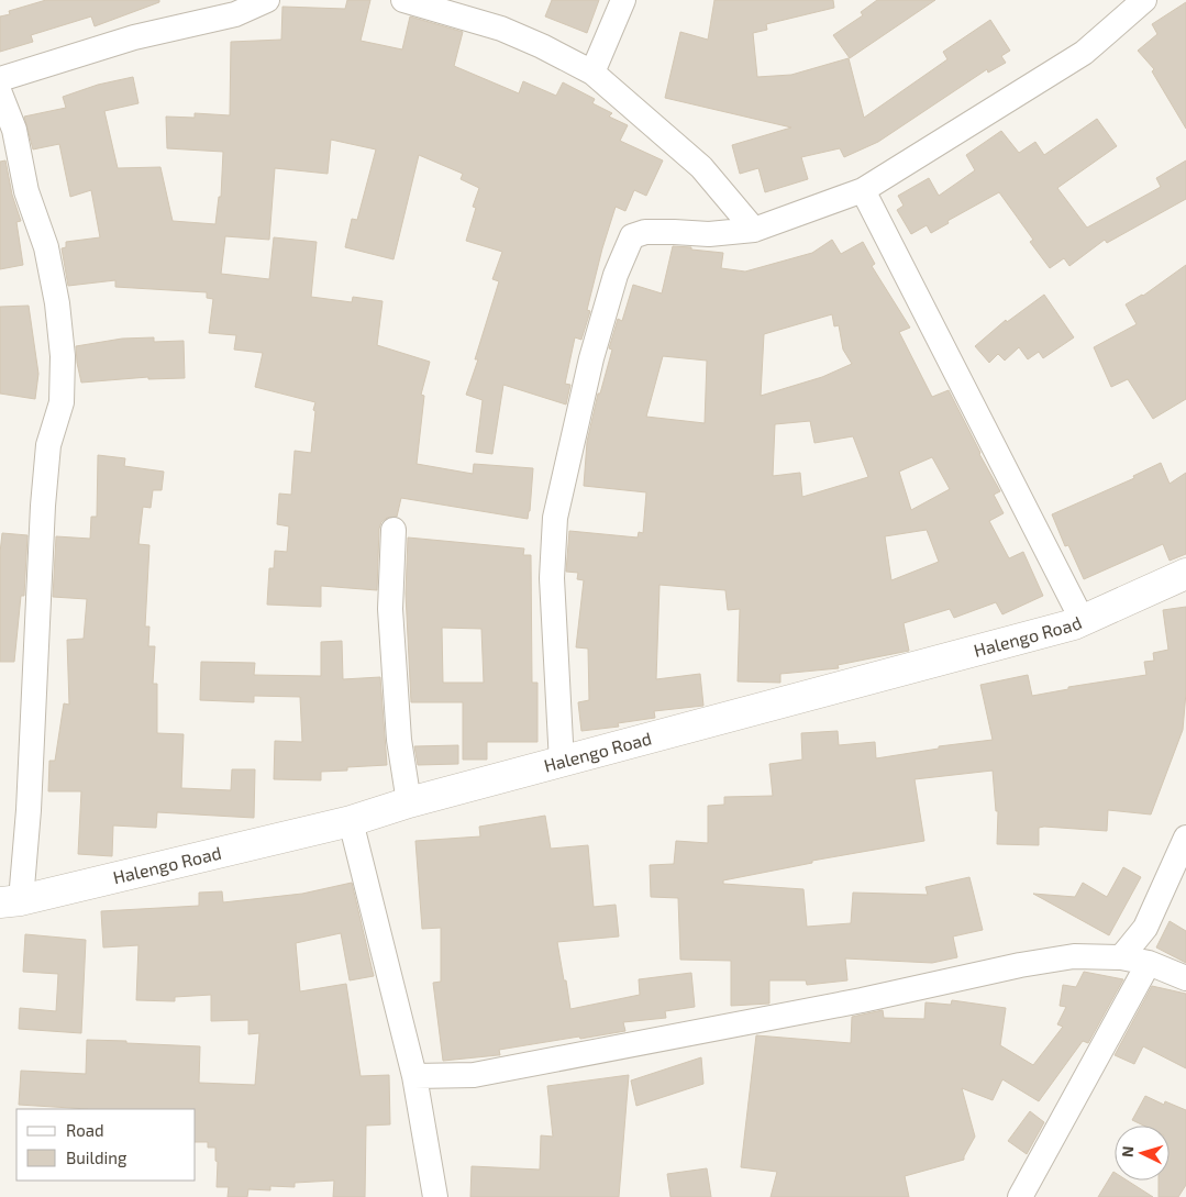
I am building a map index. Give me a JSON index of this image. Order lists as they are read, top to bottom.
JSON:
{
  "streets": {
    "street": ["Halengo Road"]
  },
  "legend": ["Road", "Building"],
  "north": "left"
}
